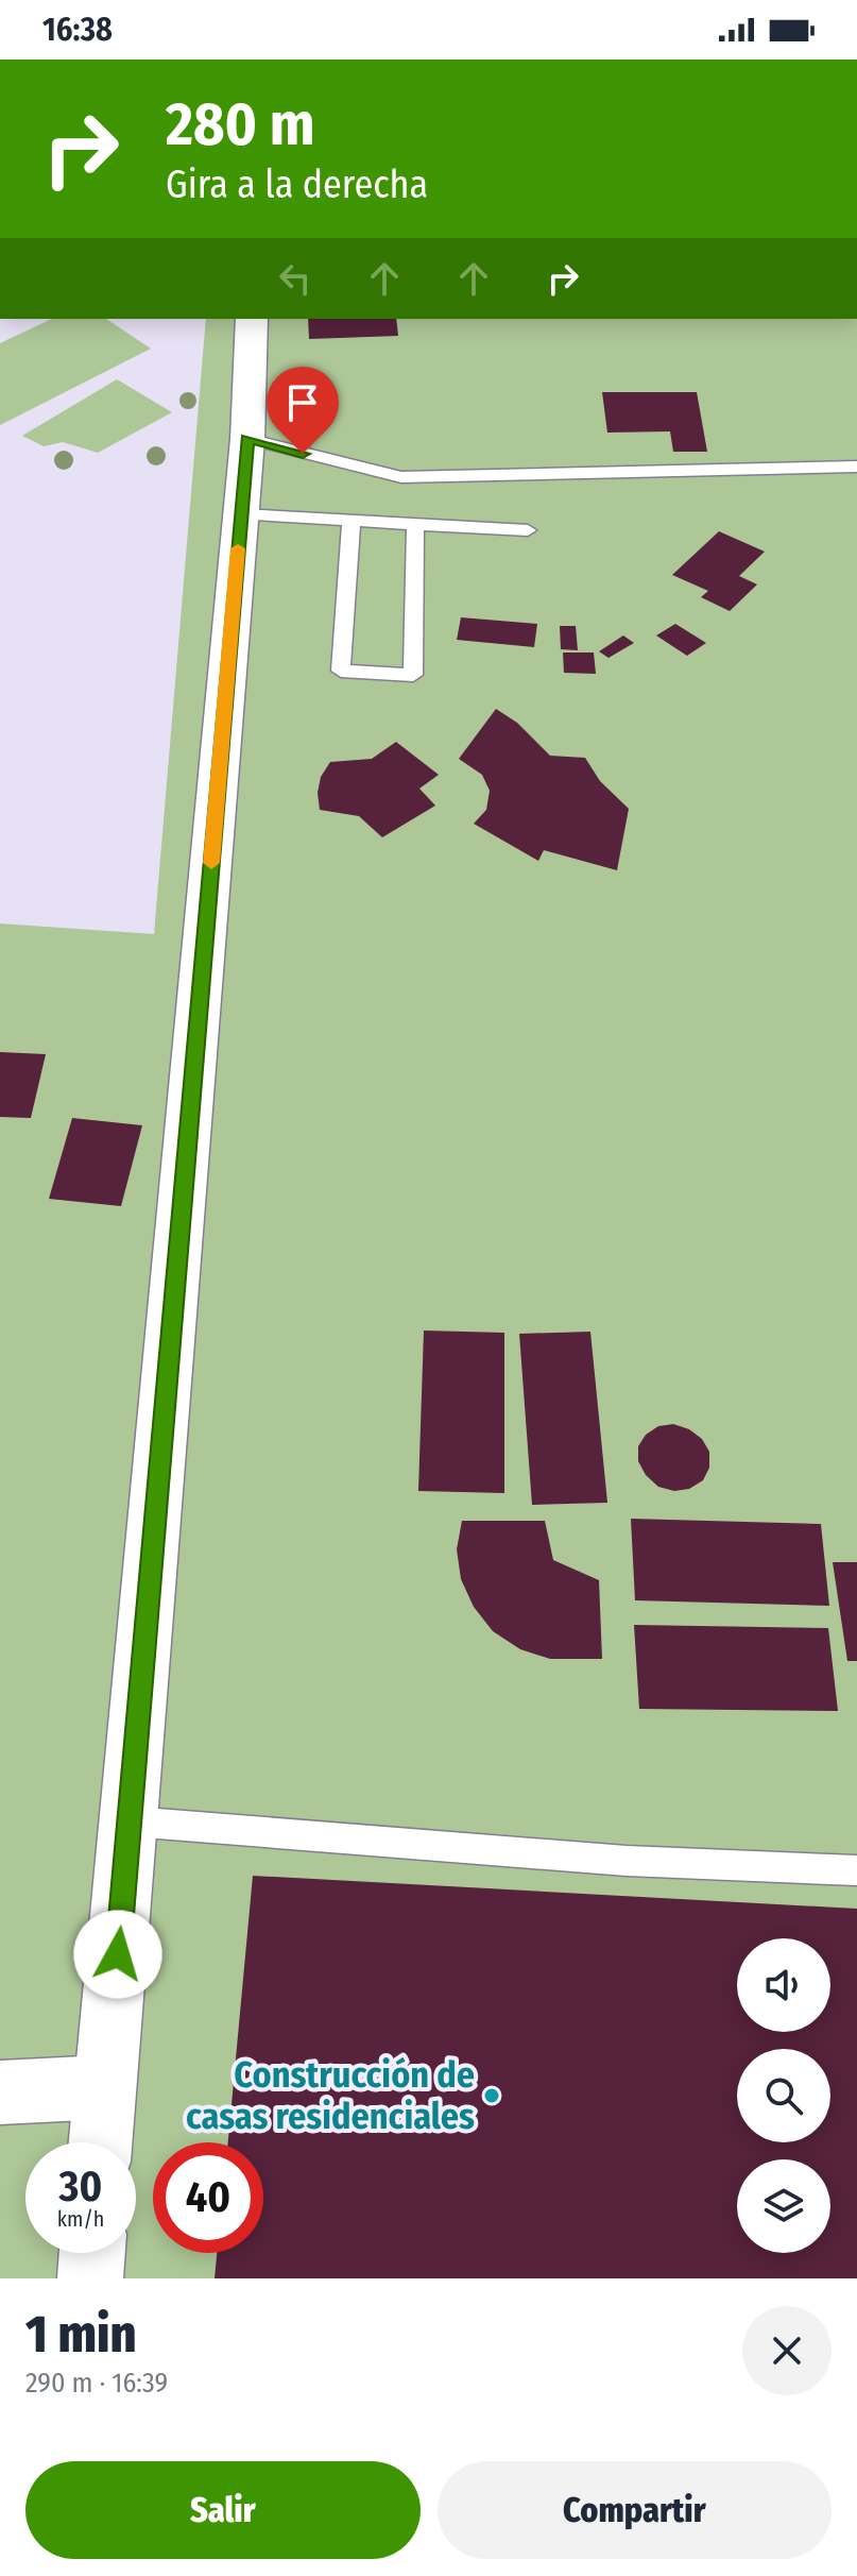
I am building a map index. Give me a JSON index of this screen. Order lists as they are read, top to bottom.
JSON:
{
  "places": ["Construcción de casas residenciales"],
  "page": {
    "status": "16:38",
    "turn": ["280 m", "Gira a la derecha"],
    "speed": "30 km/h",
    "limit": "40",
    "heading": ["1 min", "290 m · 16:39"],
    "buttons": ["Salir", "Compartir"]
  }
}
